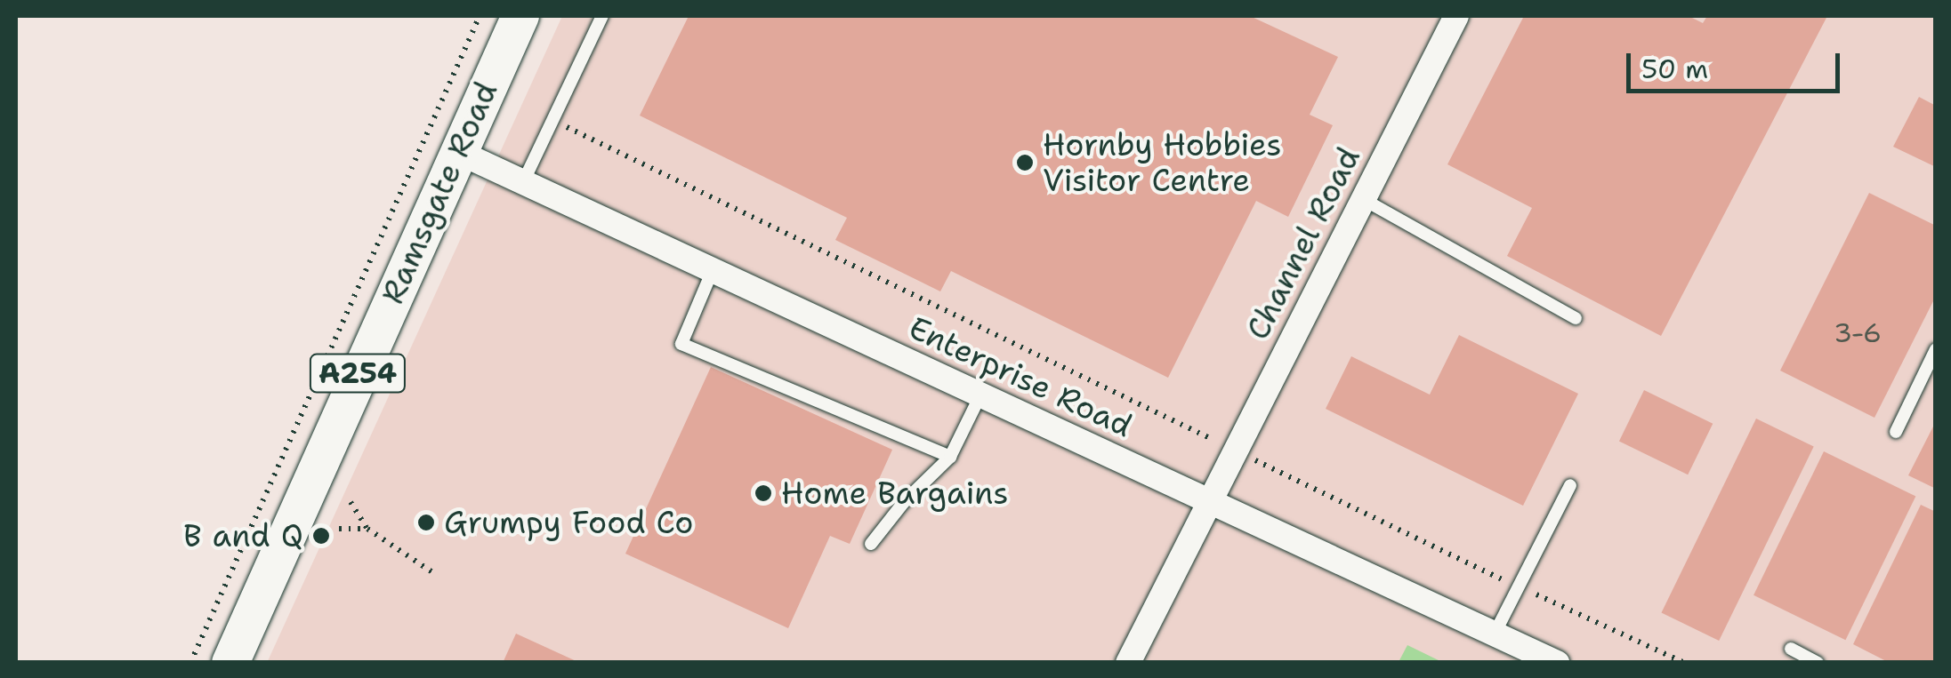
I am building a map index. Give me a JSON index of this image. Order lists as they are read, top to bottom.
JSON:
{
  "streets": {
    "main road": ["Ramsgate Road", "A254"],
    "street": ["Channel Road", "Enterprise Road"]
  },
  "crossings": [
    ["Ramsgate Road", "Enterprise Road"],
    ["Channel Road", "Enterprise Road"]
  ],
  "places": [
    "Hornby Hobbies Visitor Centre",
    "Home Bargains",
    "Grumpy Food Co",
    "B and Q"
  ],
  "house_numbers": ["3-6"],
  "scale_bar": "50 m"
}
